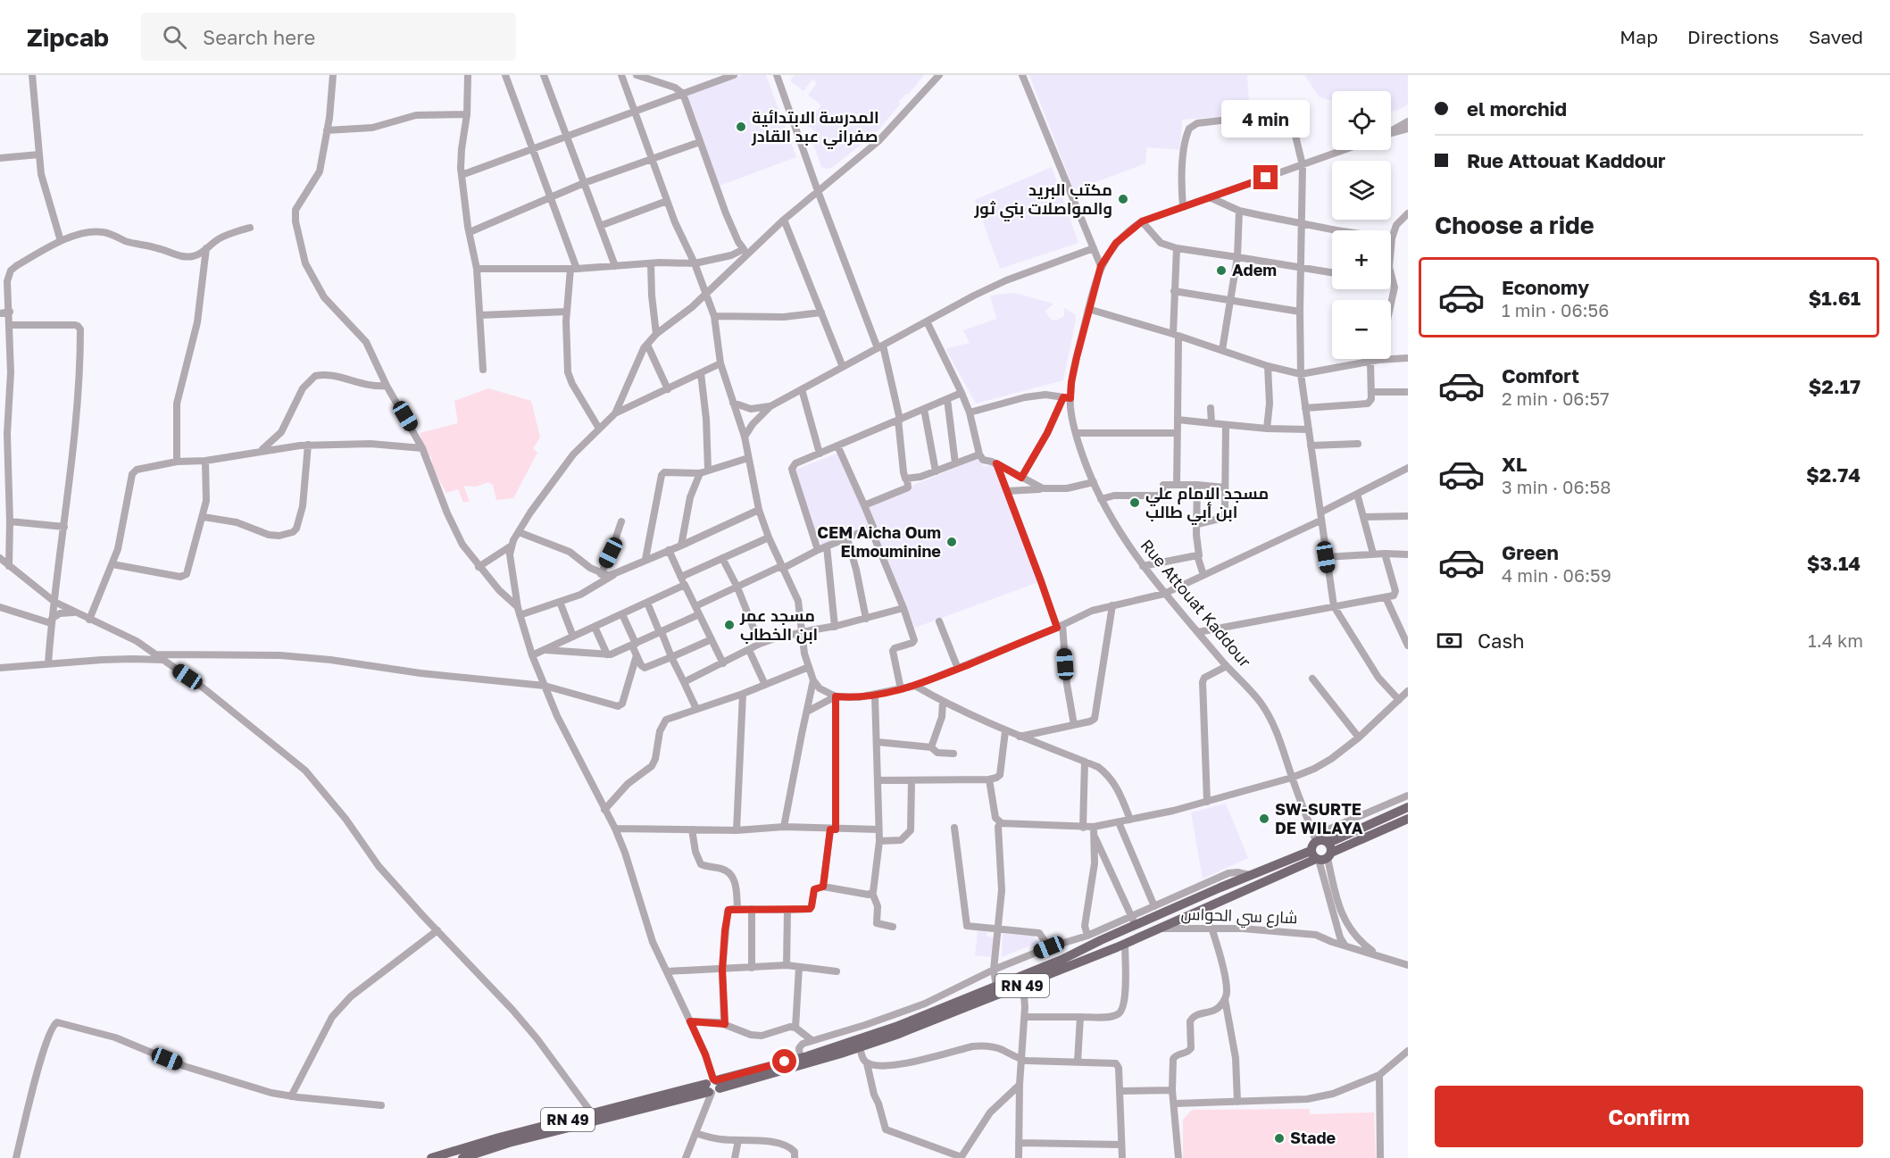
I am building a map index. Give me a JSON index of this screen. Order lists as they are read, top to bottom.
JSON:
{
  "streets": {
    "main road": ["RN 49"],
    "street": ["Rue Attouat Kaddour", "شارع سي الحواس"]
  },
  "crossings": [
    ["شارع سي الحواس", "RN 49"]
  ],
  "places": [
    "المدرسة الابتدائية صفراني عبد القادر",
    "مكتب البريد والمواصلات بني ثور",
    "Adem",
    "مسجد الامام علي ابن أبي طالب",
    "CEM Aicha Oum Elmouminine",
    "مسجد عمر ابن الخطاب",
    "SW-SURTE DE WILAYA",
    "Stade"
  ],
  "page": {
    "header": "Zipcab",
    "search": "Search here",
    "nav": ["Map", "Directions", "Saved"],
    "banner": ["el morchid", "Rue Attouat Kaddour"],
    "map_buttons": ["+", "−"],
    "bubble": "4 min",
    "heading": "Choose a ride",
    "list": [
      {
        "name": "Economy",
        "note": "1 min · 06:56",
        "value": "$1.61"
      },
      {
        "name": "Comfort",
        "note": "2 min · 06:57",
        "value": "$2.17"
      },
      {
        "name": "XL",
        "note": "3 min · 06:58",
        "value": "$2.74"
      },
      {
        "name": "Green",
        "note": "4 min · 06:59",
        "value": "$3.14"
      }
    ],
    "pay": ["Cash", "1.4 km"],
    "buttons": "Confirm"
  }
}
